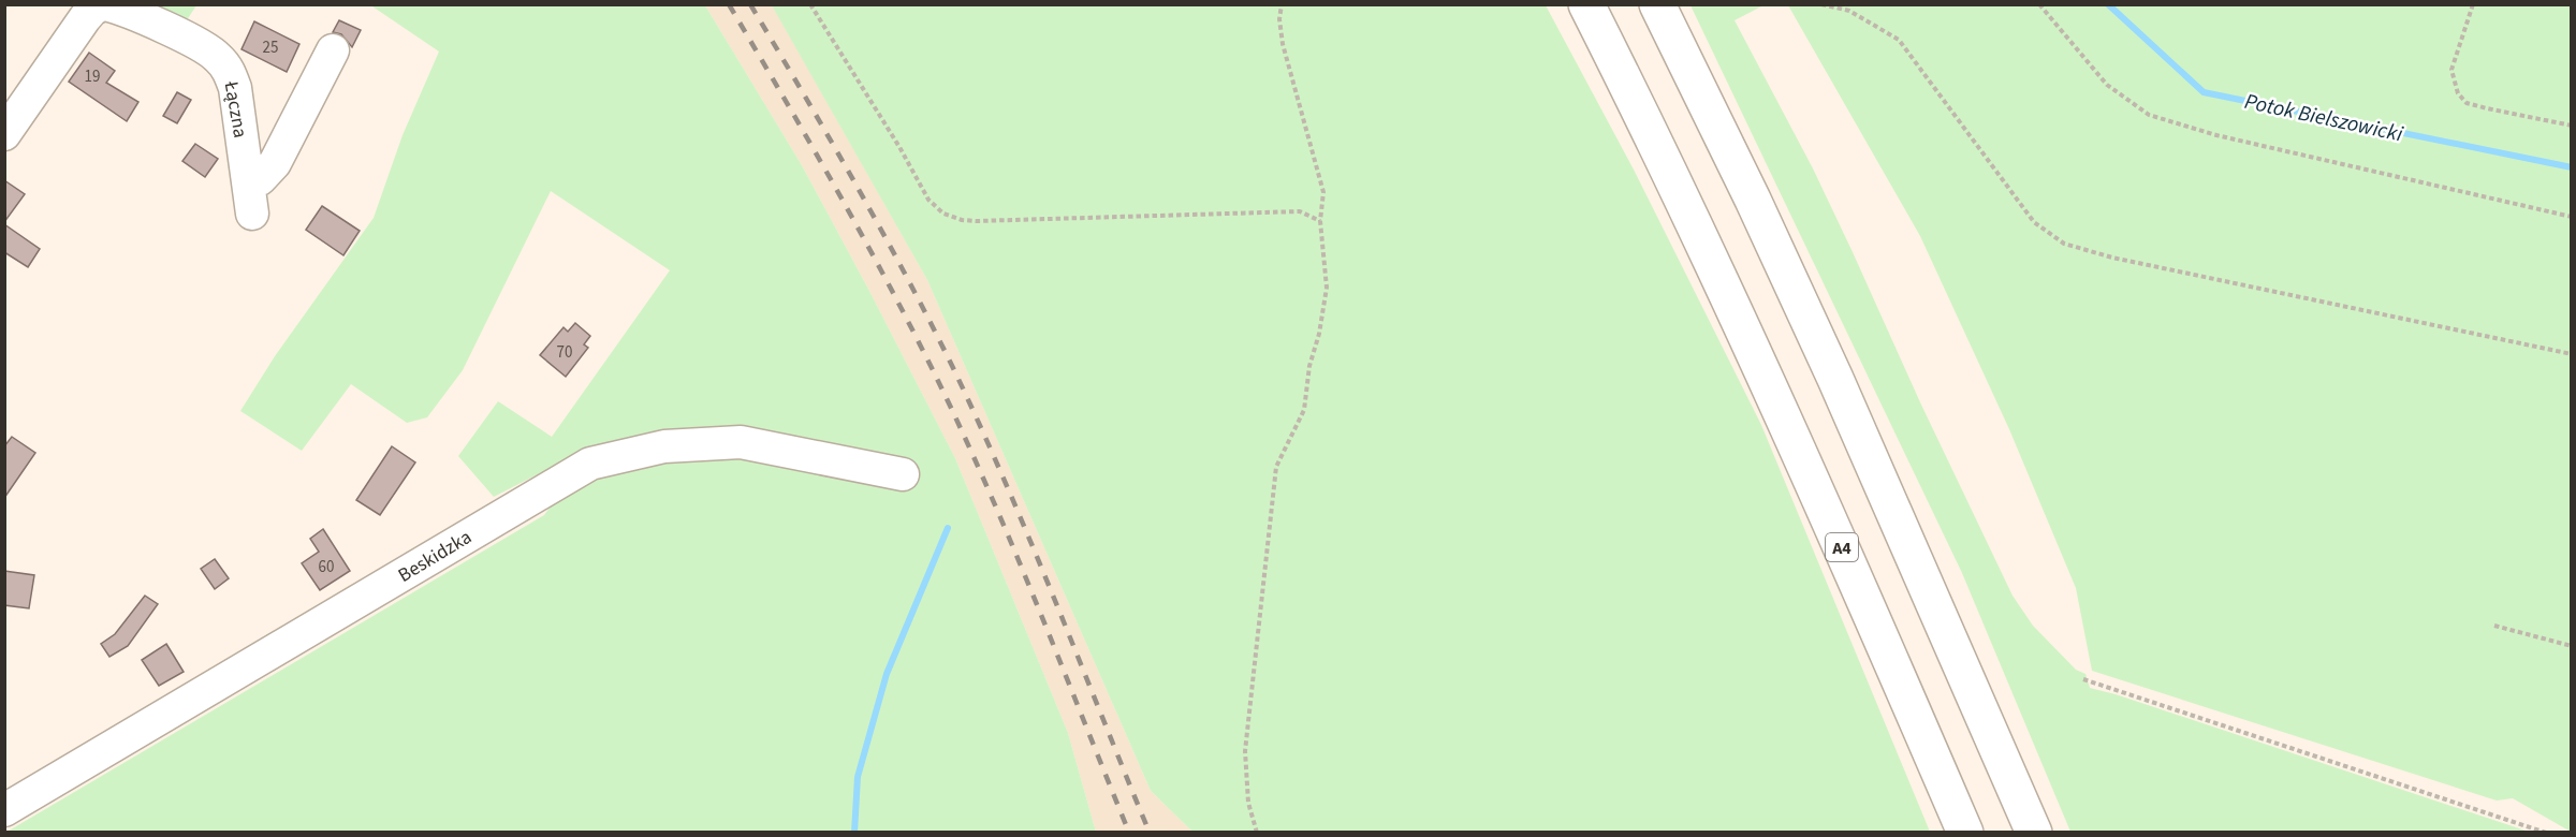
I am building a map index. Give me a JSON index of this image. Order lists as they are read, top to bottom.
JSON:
{
  "streets": {
    "highway": ["A4"],
    "street": ["Łączna", "Beskidzka"]
  },
  "water": ["Potok Bielszowicki"],
  "house_numbers": [
    "25",
    "19",
    "70",
    "60"
  ]
}
